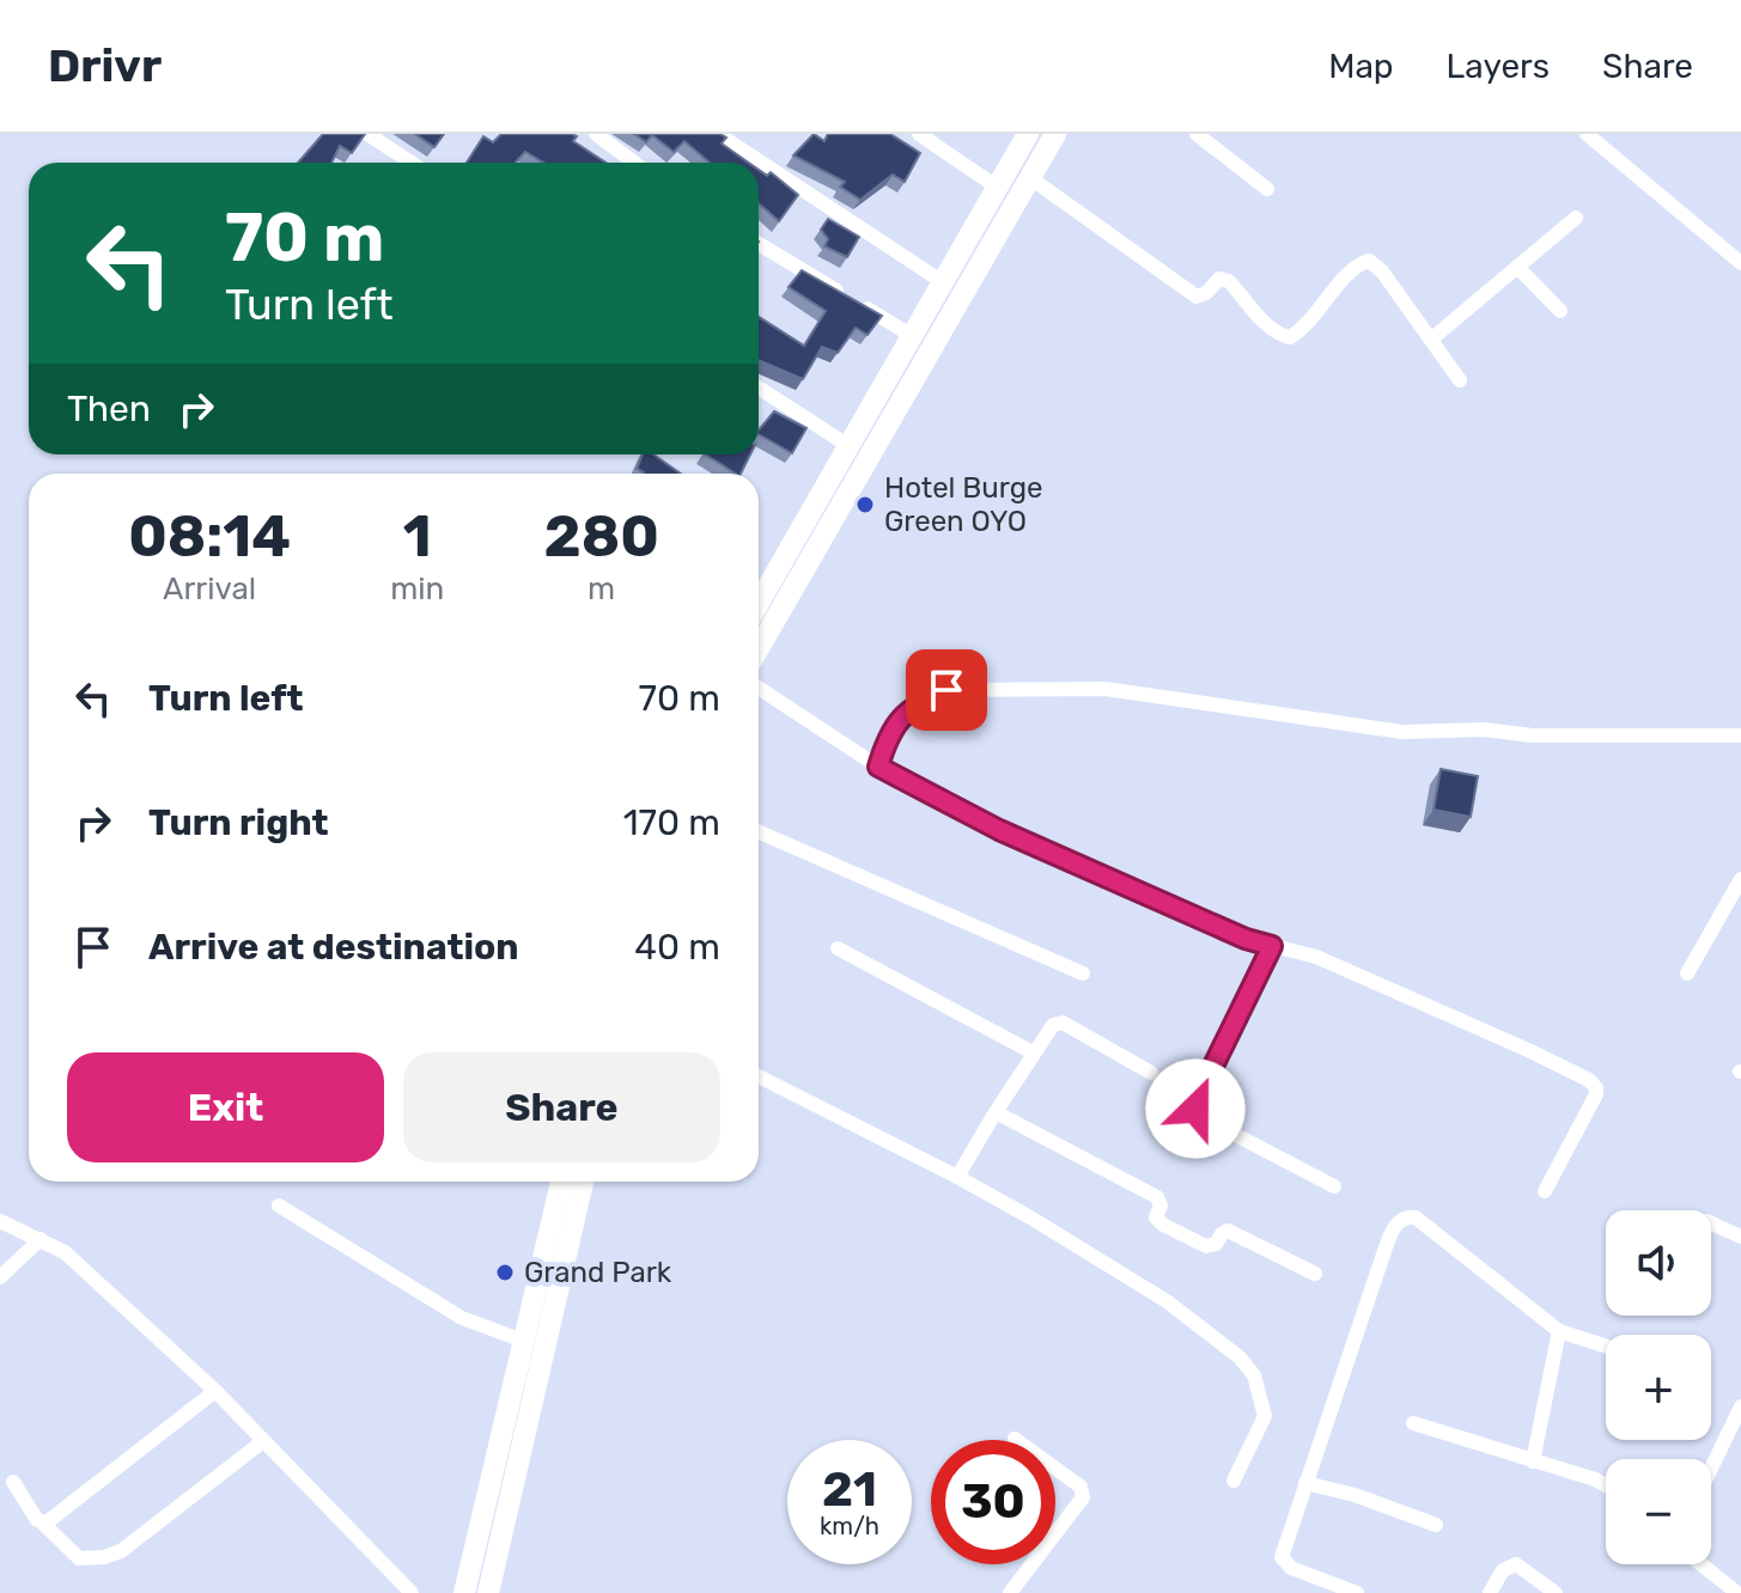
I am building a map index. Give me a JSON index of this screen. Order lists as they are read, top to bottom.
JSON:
{
  "places": ["Hotel Burge Green OYO", "Grand Park"],
  "page": {
    "header": "Drivr",
    "nav": ["Map", "Layers", "Share"],
    "turn": ["70 m", "Turn left"],
    "then": "Then",
    "eta": [
      "08:14",
      "Arrival",
      "1",
      "min",
      "280",
      "m"
    ],
    "list": [
      {
        "name": "Turn left",
        "value": "70 m"
      },
      {
        "name": "Turn right",
        "value": "170 m"
      },
      {
        "name": "Arrive at destination",
        "value": "40 m"
      }
    ],
    "buttons": ["Exit", "Share"],
    "map_buttons": ["+", "−"],
    "speed": "21 km/h",
    "limit": "30"
  }
}
